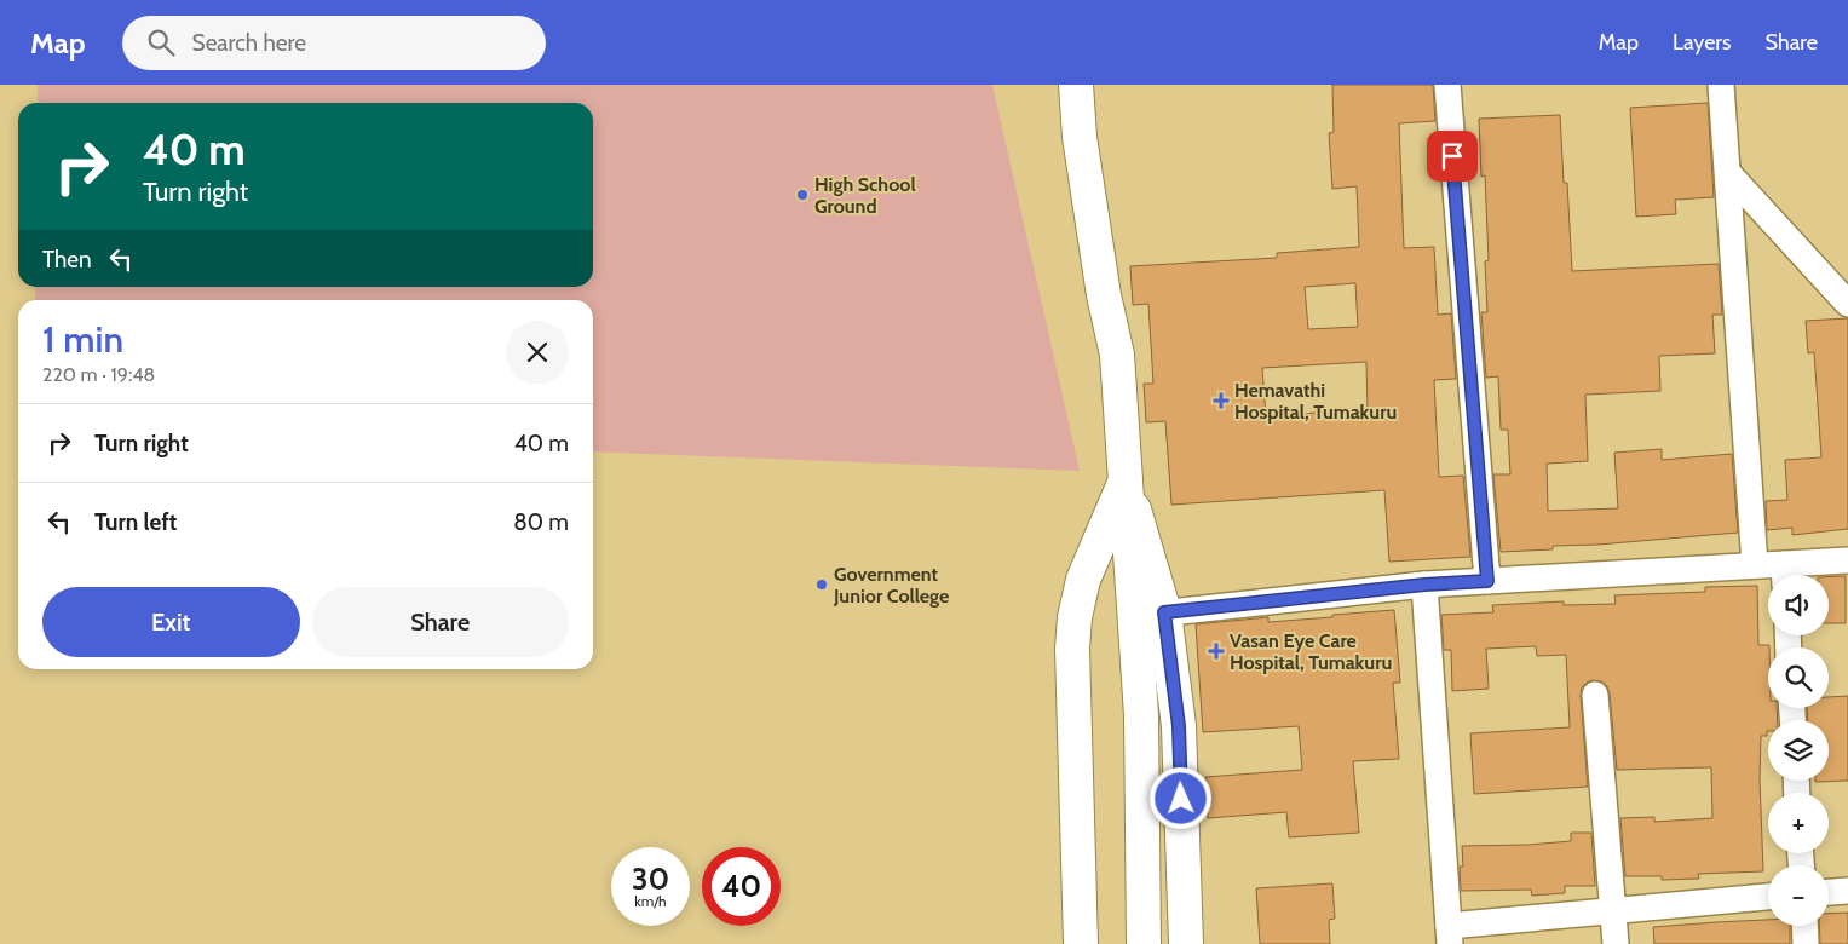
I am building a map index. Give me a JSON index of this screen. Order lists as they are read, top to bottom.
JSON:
{
  "places": {
    "other": ["High School Ground", "Government Junior College"],
    "health": ["Hemavathi Hospital, Tumakuru", "Vasan Eye Care Hospital, Tumakuru"]
  },
  "page": {
    "header": "Map",
    "search": "Search here",
    "nav": ["Map", "Layers", "Share"],
    "turn": ["40 m", "Turn right"],
    "then": "Then",
    "heading": ["1 min", "220 m · 19:48"],
    "list": [
      {
        "name": "Turn right",
        "value": "40 m"
      },
      {
        "name": "Turn left",
        "value": "80 m"
      }
    ],
    "map_buttons": ["+", "−"],
    "buttons": ["Exit", "Share"],
    "speed": "30 km/h",
    "limit": "40"
  }
}
